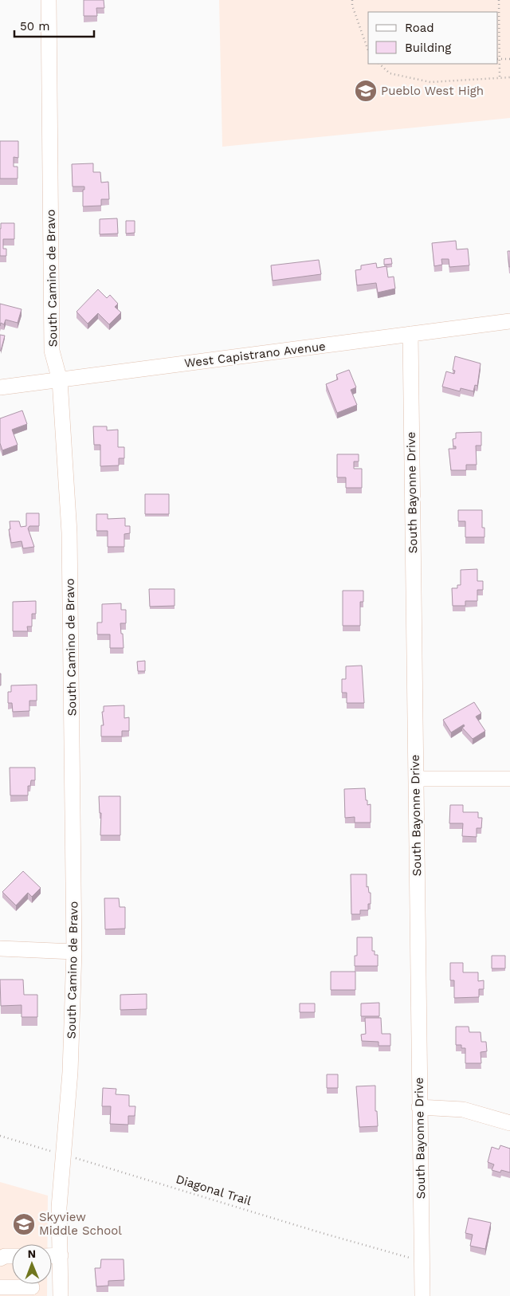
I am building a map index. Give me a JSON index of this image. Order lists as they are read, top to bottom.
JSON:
{
  "streets": {
    "street": ["South Camino de Bravo", "West Capistrano Avenue", "South Bayonne Drive"],
    "path": ["Diagonal Trail"]
  },
  "crossings": [
    ["South Camino de Bravo", "West Capistrano Avenue"],
    ["South Camino de Bravo", "Diagonal Trail"],
    ["West Capistrano Avenue", "South Bayonne Drive"],
    ["South Bayonne Drive", "Diagonal Trail"]
  ],
  "places": {
    "school or university": ["Pueblo West High", "Skyview Middle School"]
  },
  "legend": ["Road", "Building"],
  "scale_bar": "50 m",
  "north": "top"
}
